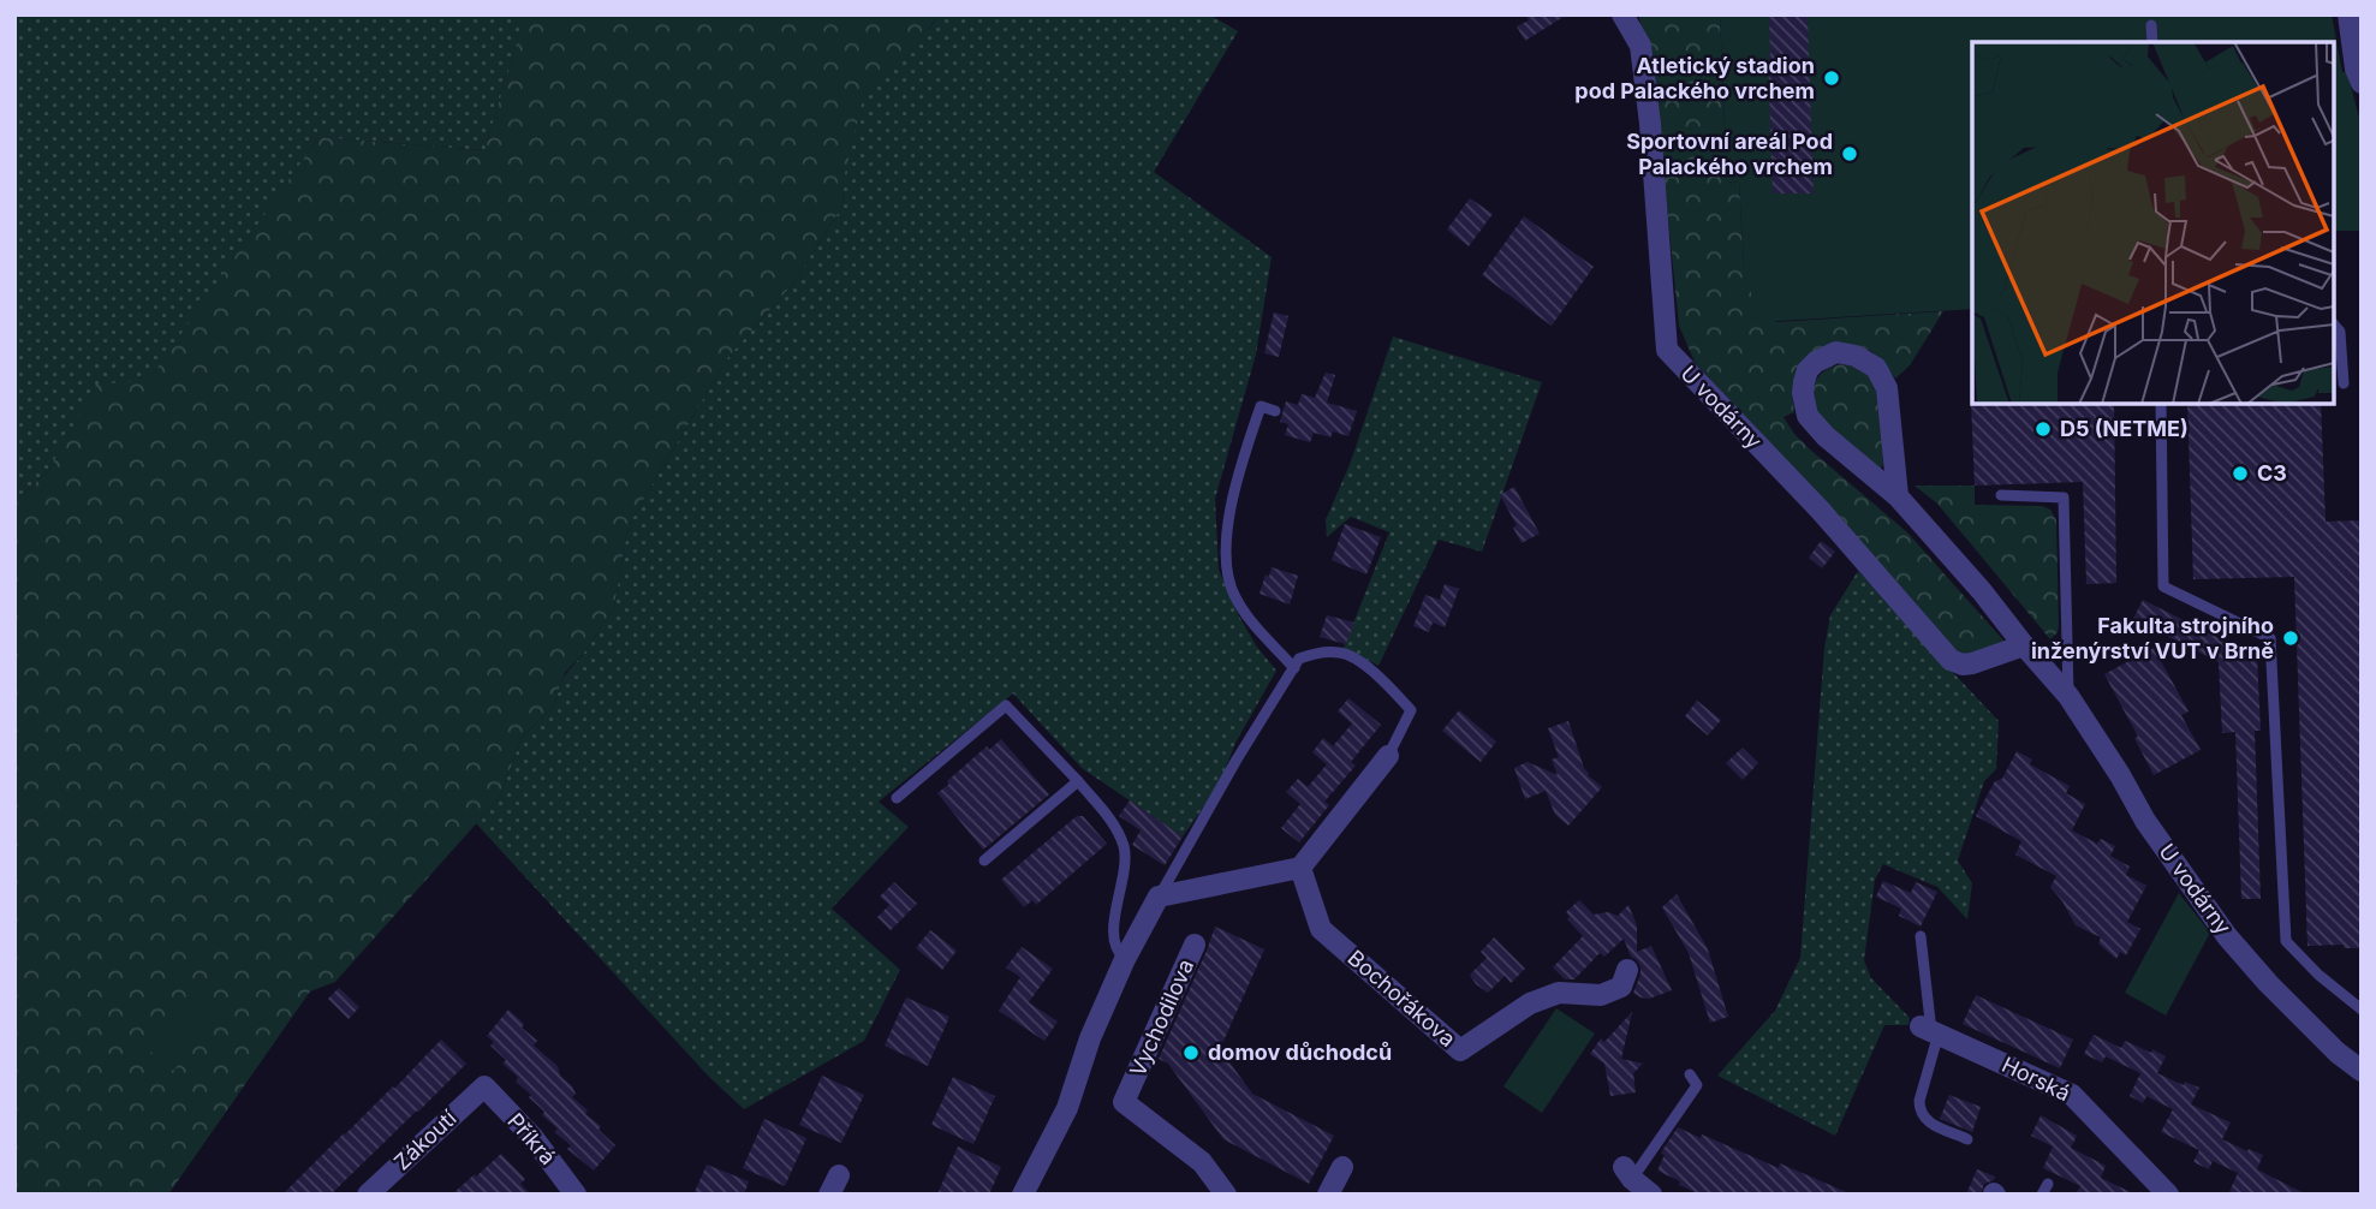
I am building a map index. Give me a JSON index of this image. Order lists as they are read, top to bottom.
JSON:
{
  "streets": {
    "street": [
      "U vodárny",
      "Bochořákova",
      "Vychodilova",
      "Horská",
      "Příkrá",
      "Zákoutí"
    ]
  },
  "crossings": [
    ["Příkrá", "Zákoutí"]
  ],
  "places": [
    "Atletický stadion pod Palackého vrchem",
    "Sportovní areál Pod Palackého vrchem",
    "D5 (NETME)",
    "C3",
    "Fakulta strojního inženýrství VUT v Brně",
    "domov důchodců"
  ]
}
